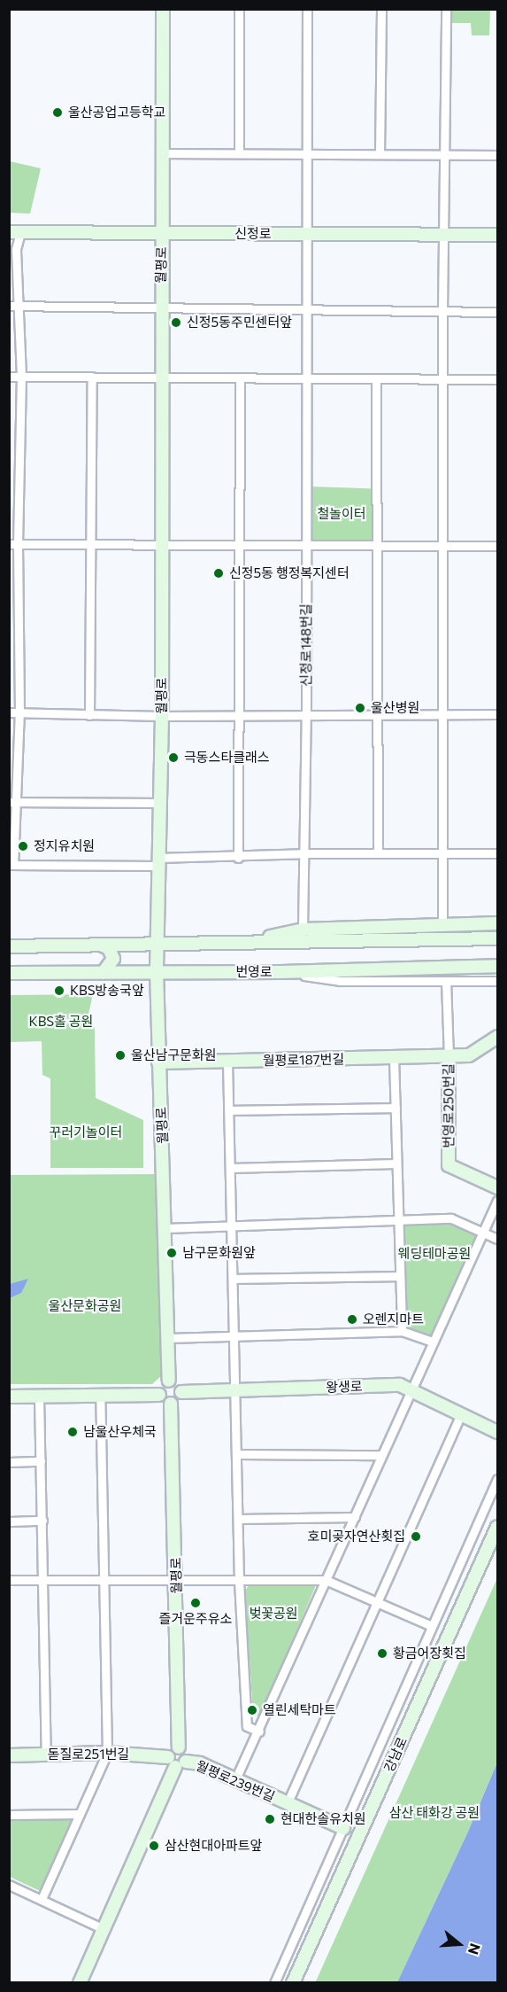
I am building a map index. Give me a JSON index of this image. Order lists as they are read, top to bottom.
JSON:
{
  "streets": {
    "main road": [
      "신정로",
      "월평로",
      "번영로",
      "월평로187번길",
      "번영로250번길",
      "왕생로",
      "돋질로251번길",
      "강남로",
      "월평로239번길"
    ],
    "street": ["신정로148번길"]
  },
  "crossings": [
    ["신정로", "월평로"],
    ["신정로", "신정로148번길"],
    ["월평로", "번영로"],
    ["월평로", "월평로187번길"],
    ["월평로", "왕생로"],
    ["월평로", "돋질로251번길"],
    ["월평로", "월평로239번길"],
    ["월평로187번길", "번영로250번길"],
    ["돋질로251번길", "월평로239번길"]
  ],
  "parks": [
    "철놀이터",
    "KBS홀 공원",
    "꾸러기놀이터",
    "웨딩테마공원",
    "울산문화공원",
    "벚꽃공원",
    "삼산 태화강 공원"
  ],
  "places": [
    "울산공업고등학교",
    "신정5동주민센터앞",
    "신정5동 행정복지센터",
    "울산병원",
    "극동스타클래스",
    "정지유치원",
    "KBS방송국앞",
    "울산남구문화원",
    "남구문화원앞",
    "오렌지마트",
    "남울산우체국",
    "호미곶자연산횟집",
    "즐거운주유소",
    "황금어장횟집",
    "열린세탁마트",
    "현대한솔유치원",
    "삼산현대아파트앞"
  ],
  "north": "right"
}
